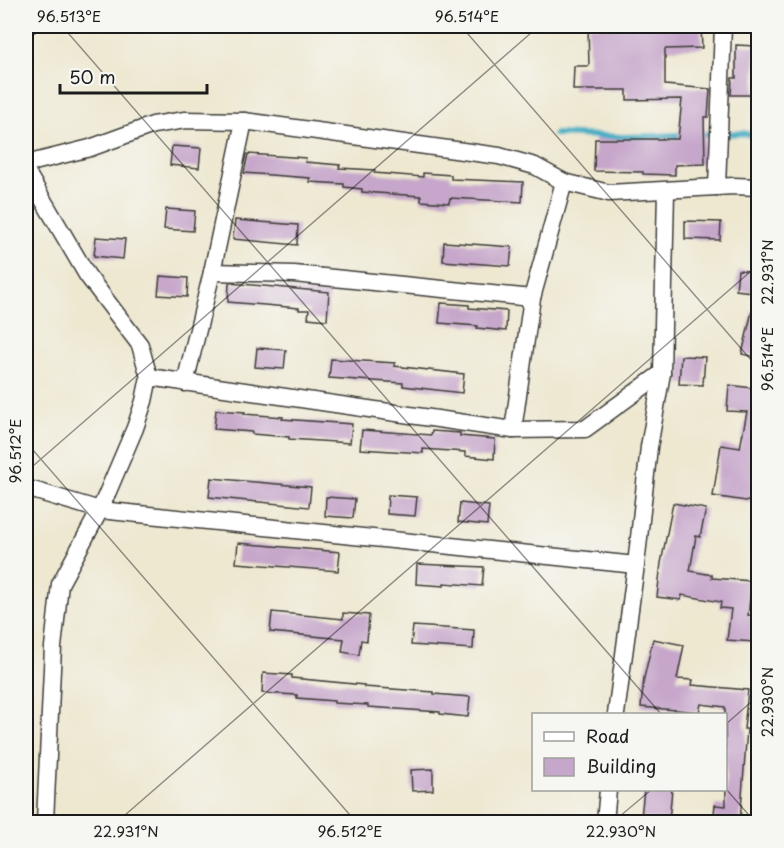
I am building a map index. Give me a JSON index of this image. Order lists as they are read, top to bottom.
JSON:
{
  "legend": ["Road", "Building"],
  "scale_bar": "50 m",
  "coordinates": [
    "96.513°E",
    "96.514°E",
    "22.931°N",
    "96.512°E",
    "22.930°N"
  ]
}
